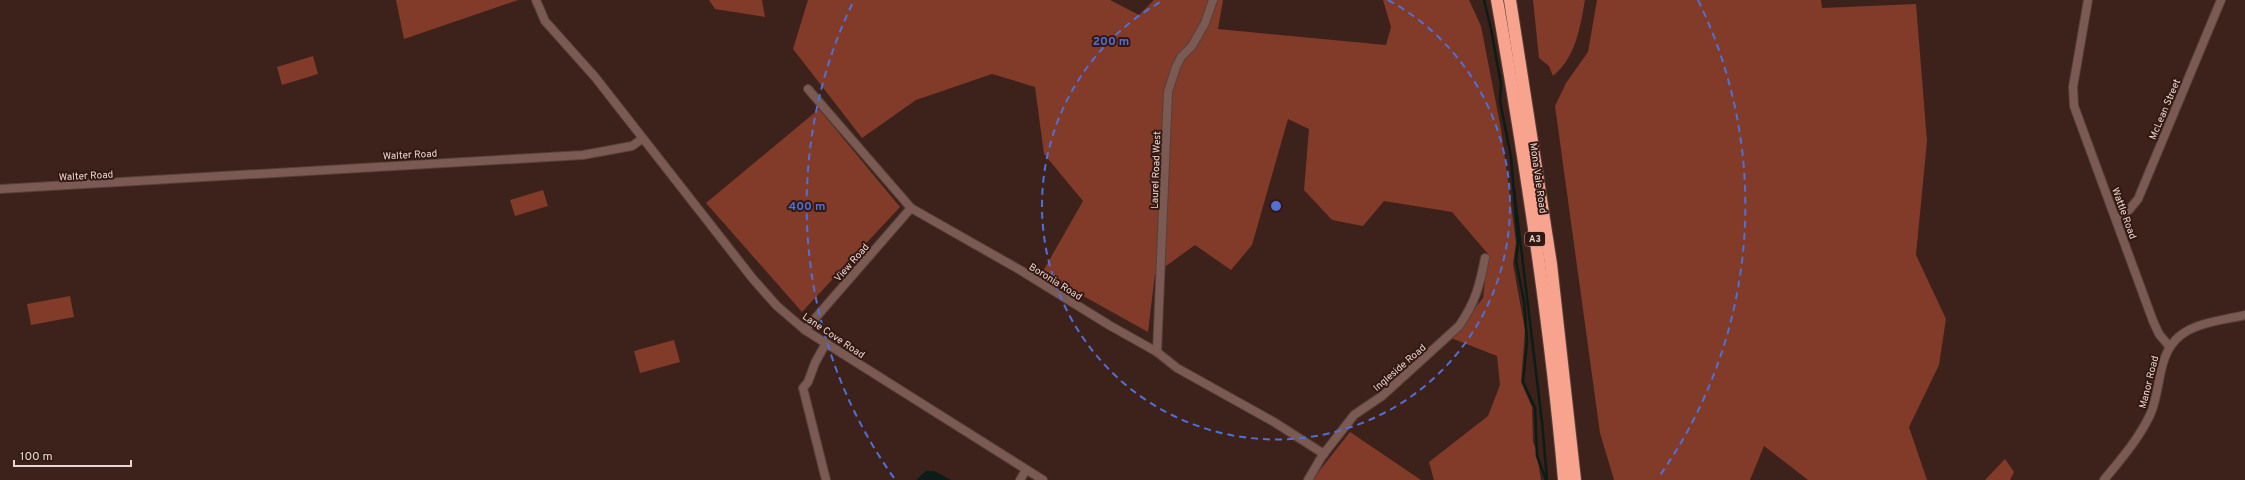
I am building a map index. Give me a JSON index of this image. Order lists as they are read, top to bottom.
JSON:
{
  "streets": {
    "highway": ["Mona Vale Road", "A3"],
    "street": [
      "McLean Street",
      "Walter Road",
      "Laurel Road West",
      "Wattle Road",
      "View Road",
      "Boronia Road",
      "Lane Cove Road",
      "Ingleside Road",
      "Manor Road"
    ]
  },
  "crossings": [
    ["McLean Street", "Wattle Road"],
    ["Walter Road", "Lane Cove Road"],
    ["Laurel Road West", "Boronia Road"],
    ["Wattle Road", "Manor Road"],
    ["View Road", "Boronia Road"],
    ["View Road", "Lane Cove Road"],
    ["Boronia Road", "Ingleside Road"]
  ],
  "scale_bar": "100 m",
  "rings": ["200 m", "400 m"]
}
